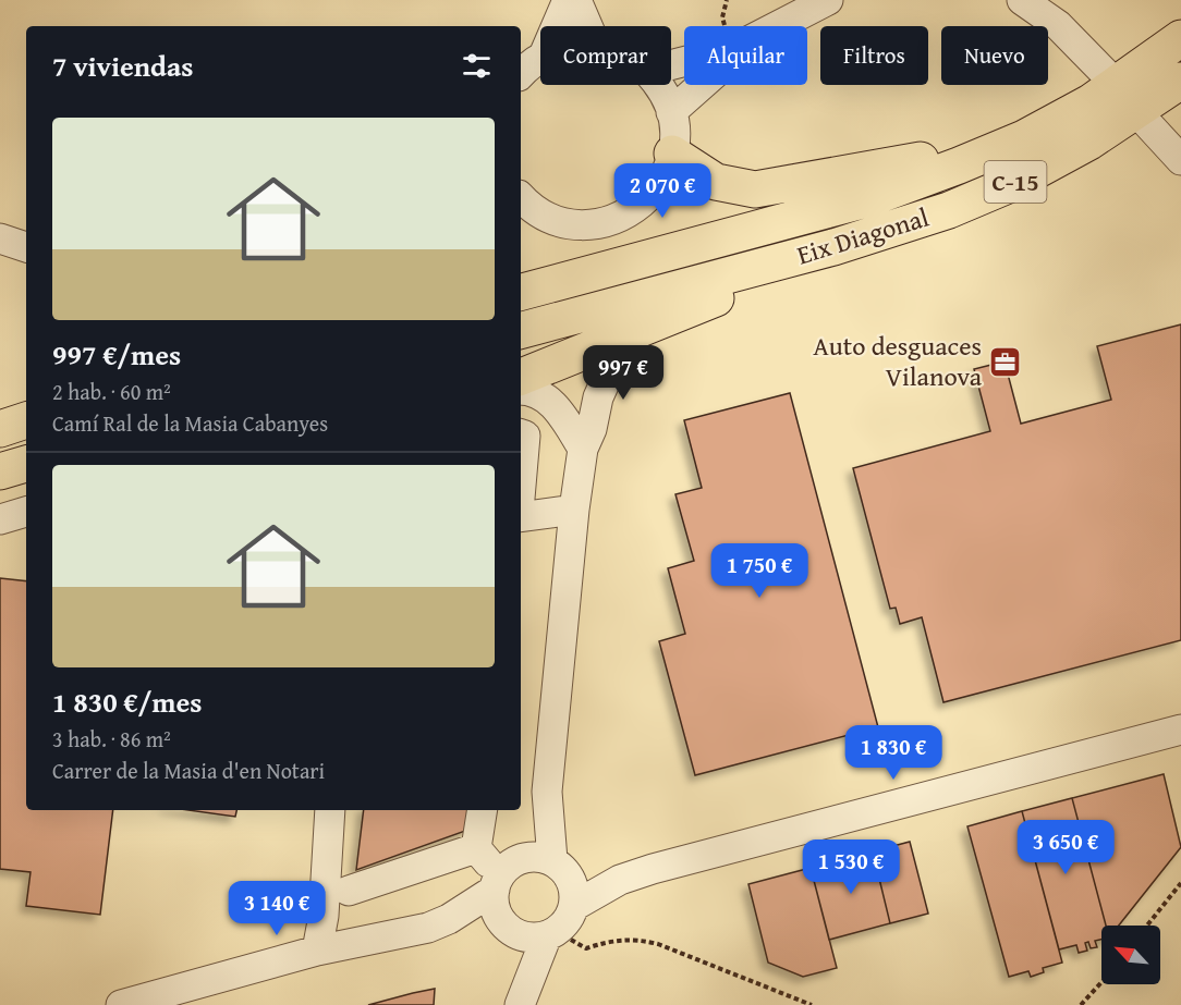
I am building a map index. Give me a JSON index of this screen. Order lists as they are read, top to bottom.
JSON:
{
  "streets": {
    "highway": ["C-15", "Eix Diagonal"]
  },
  "crossings": [
    ["C-15", "Eix Diagonal"]
  ],
  "places": {
    "office": ["Auto desguaces Vilanova"]
  },
  "north": "top left",
  "page": {
    "chip": [
      "Comprar",
      "Alquilar",
      "Filtros",
      "Nuevo"
    ],
    "heading": "7 viviendas",
    "list": [
      {
        "name": "997 €/mes",
        "note": "2 hab. · 60 m² · Camí Ral de la Masia Cabanyes"
      },
      {
        "name": "1 830 €/mes",
        "note": "3 hab. · 86 m² · Carrer de la Masia d'en Notari"
      }
    ],
    "price": [
      "2 070 €",
      "997 €",
      "1 750 €",
      "1 830 €",
      "3 650 €",
      "1 530 €",
      "3 140 €"
    ]
  }
}
